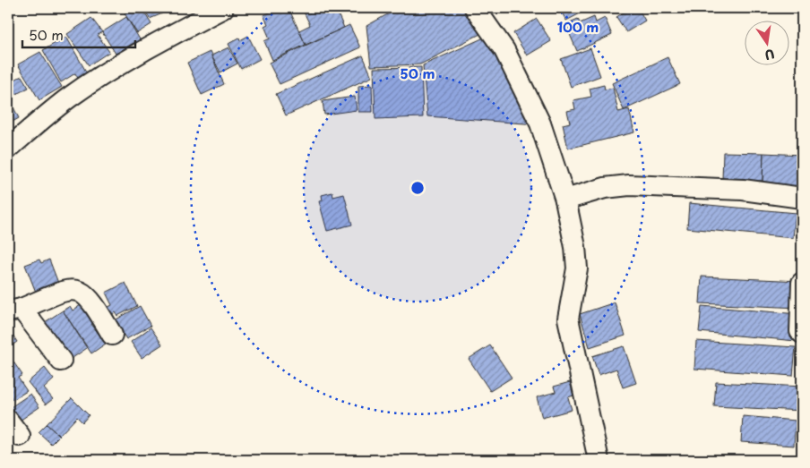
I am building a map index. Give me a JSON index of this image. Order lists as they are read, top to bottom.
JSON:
{
  "scale_bar": "50 m",
  "north": "bottom",
  "rings": ["100 m", "50 m"]
}
